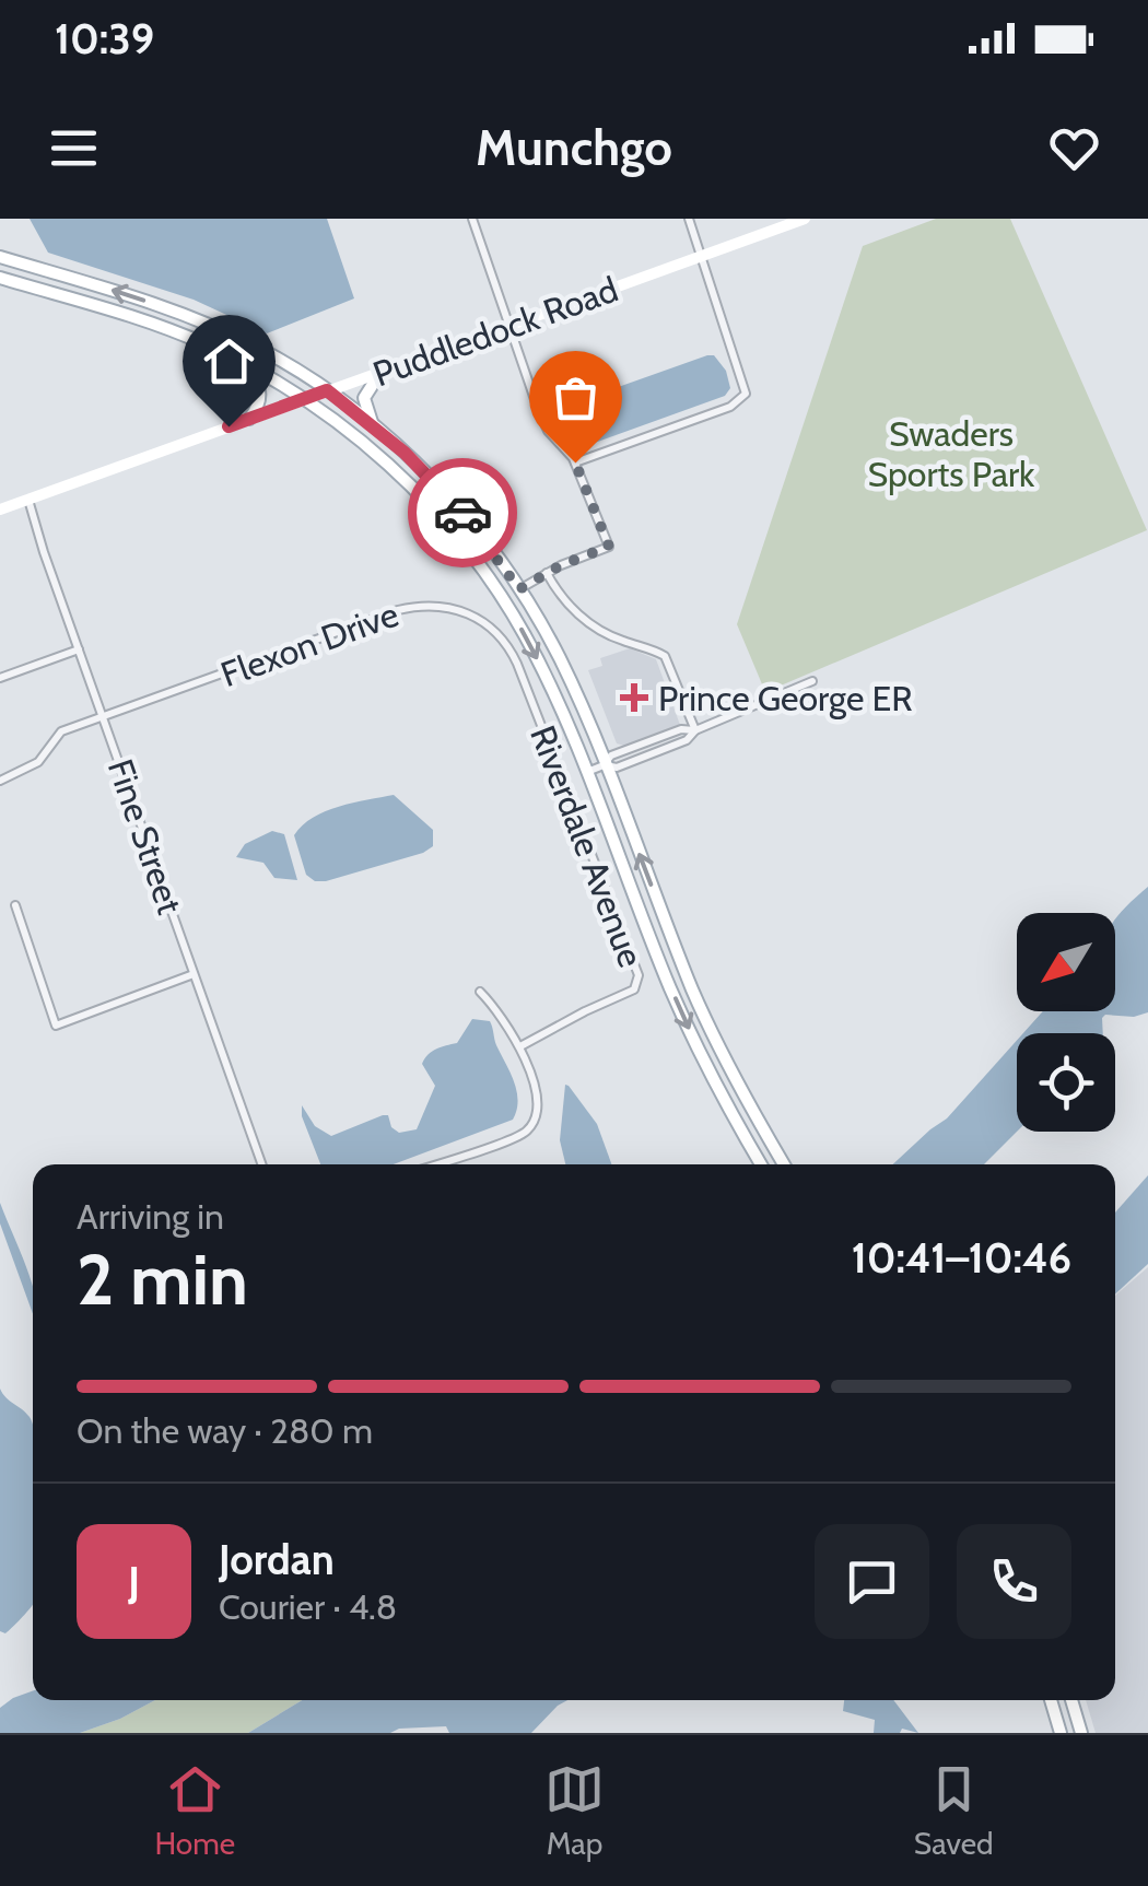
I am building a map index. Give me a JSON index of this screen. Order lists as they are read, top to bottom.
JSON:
{
  "streets": {
    "main road": ["Puddledock Road"],
    "street": ["Flexon Drive", "Fine Street", "Riverdale Avenue"]
  },
  "crossings": [
    ["Puddledock Road", "Fine Street"],
    ["Flexon Drive", "Fine Street"],
    ["Flexon Drive", "Riverdale Avenue"]
  ],
  "parks": ["Swaders Sports Park"],
  "places": {
    "health": ["Prince George ER"]
  },
  "north": "bottom left",
  "page": {
    "status": "10:39",
    "header": "Munchgo",
    "heading": ["2 min", "Arriving in", "10:41–10:46"],
    "panel": ["Jordan", "Courier · 4.8"],
    "bar": "On the way · 280 m",
    "round": "J",
    "tabs": ["Home", "Map", "Saved"]
  }
}
